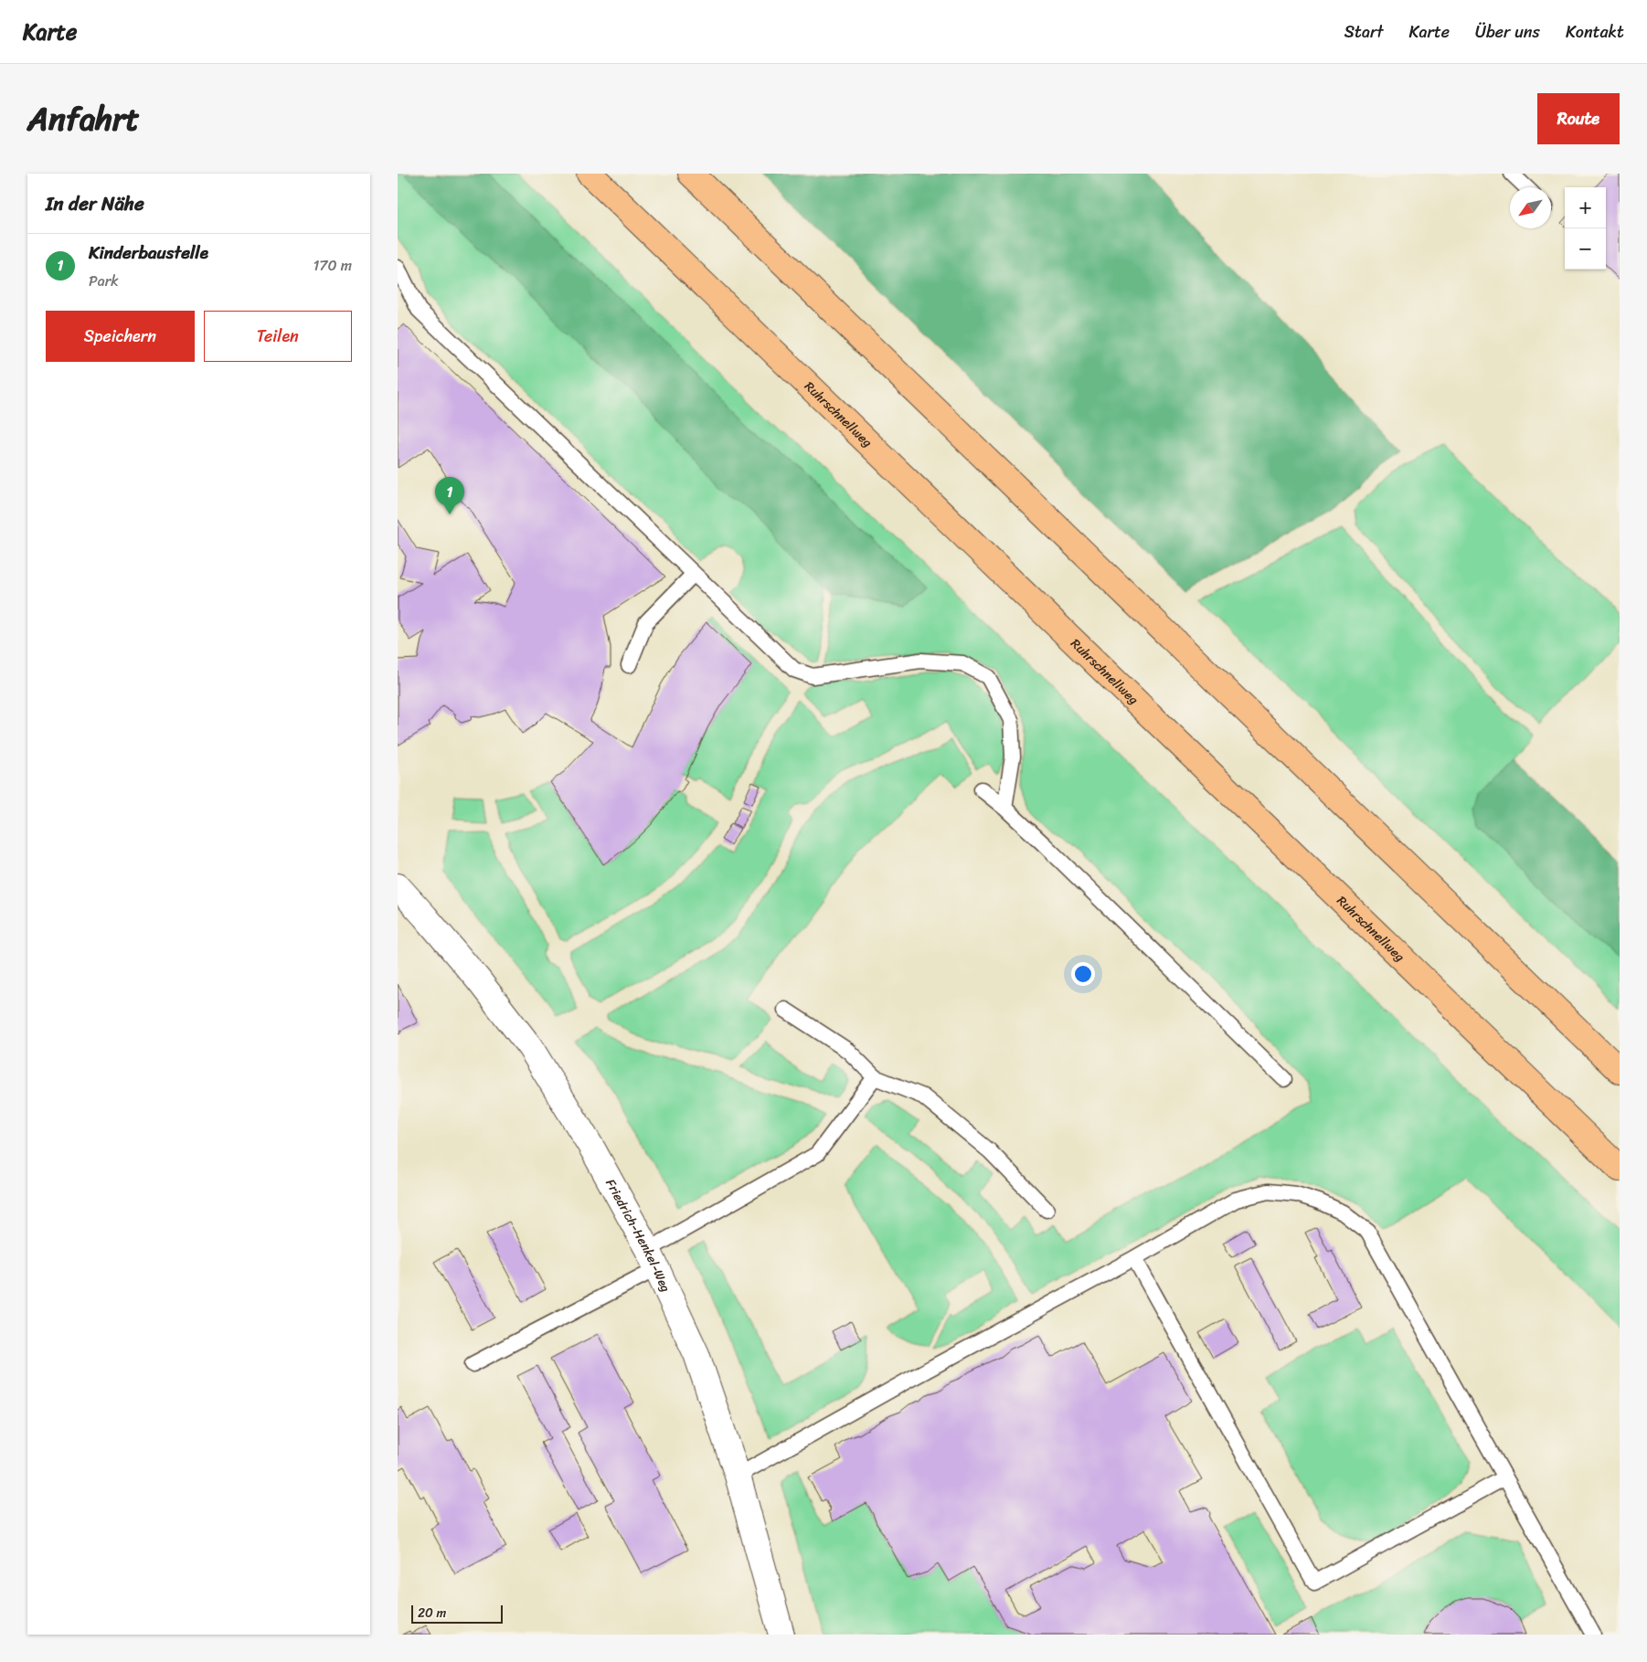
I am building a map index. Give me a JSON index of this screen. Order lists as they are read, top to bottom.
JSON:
{
  "streets": {
    "highway": ["Ruhrschnellweg"],
    "street": ["Friedrich-Henkel-Weg"]
  },
  "scale_bar": "20 m",
  "north": "bottom left",
  "page": {
    "header": "Karte",
    "nav": [
      "Start",
      "Karte",
      "Über uns",
      "Kontakt"
    ],
    "title": "Anfahrt",
    "buttons": [
      "Route",
      ["Speichern", "Teilen"]
    ],
    "heading": "In der Nähe",
    "map_buttons": ["+", "−"],
    "list": [
      {
        "mark": "1",
        "name": "Kinderbaustelle",
        "note": "Park",
        "value": "170 m"
      }
    ],
    "pins": "1",
    "scale": "20 m"
  }
}
